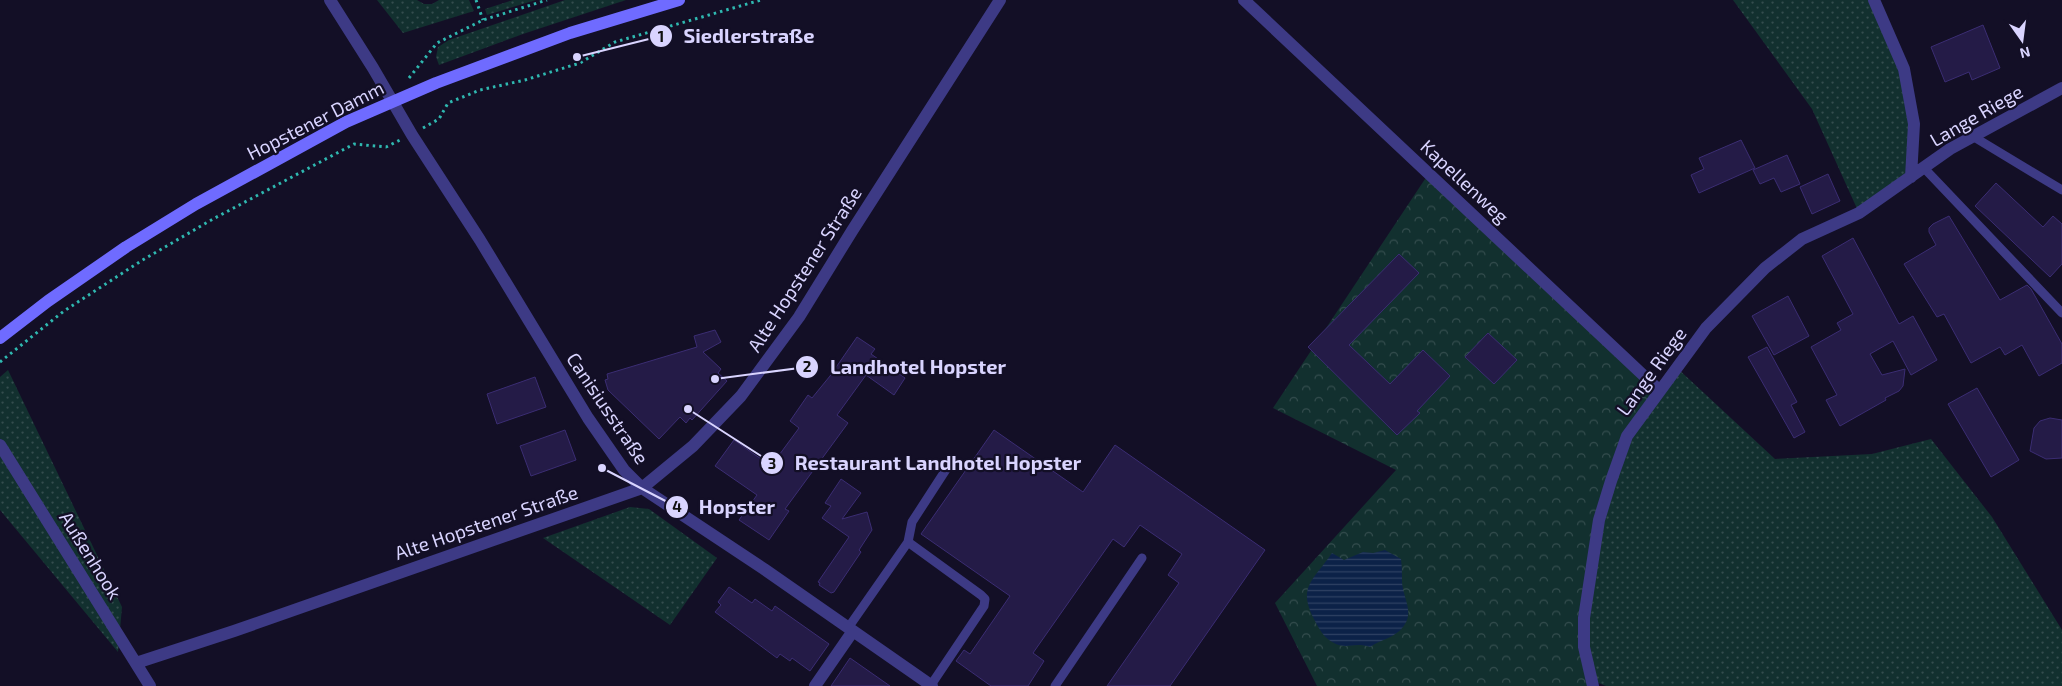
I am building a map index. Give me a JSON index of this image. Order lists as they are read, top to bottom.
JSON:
{
  "streets": {
    "main road": ["Hopstener Damm"],
    "street": [
      "Lange Riege",
      "Kapellenweg",
      "Alte Hopstener Straße",
      "Canisiusstraße",
      "Außenhook"
    ]
  },
  "crossings": [
    ["Lange Riege", "Kapellenweg"],
    ["Hopstener Damm", "Canisiusstraße"],
    ["Alte Hopstener Straße", "Canisiusstraße"],
    ["Alte Hopstener Straße", "Außenhook"]
  ],
  "places": [
    "Siedlerstraße",
    "Landhotel Hopster",
    "Restaurant Landhotel Hopster",
    "Hopster"
  ],
  "north": "bottom"
}
